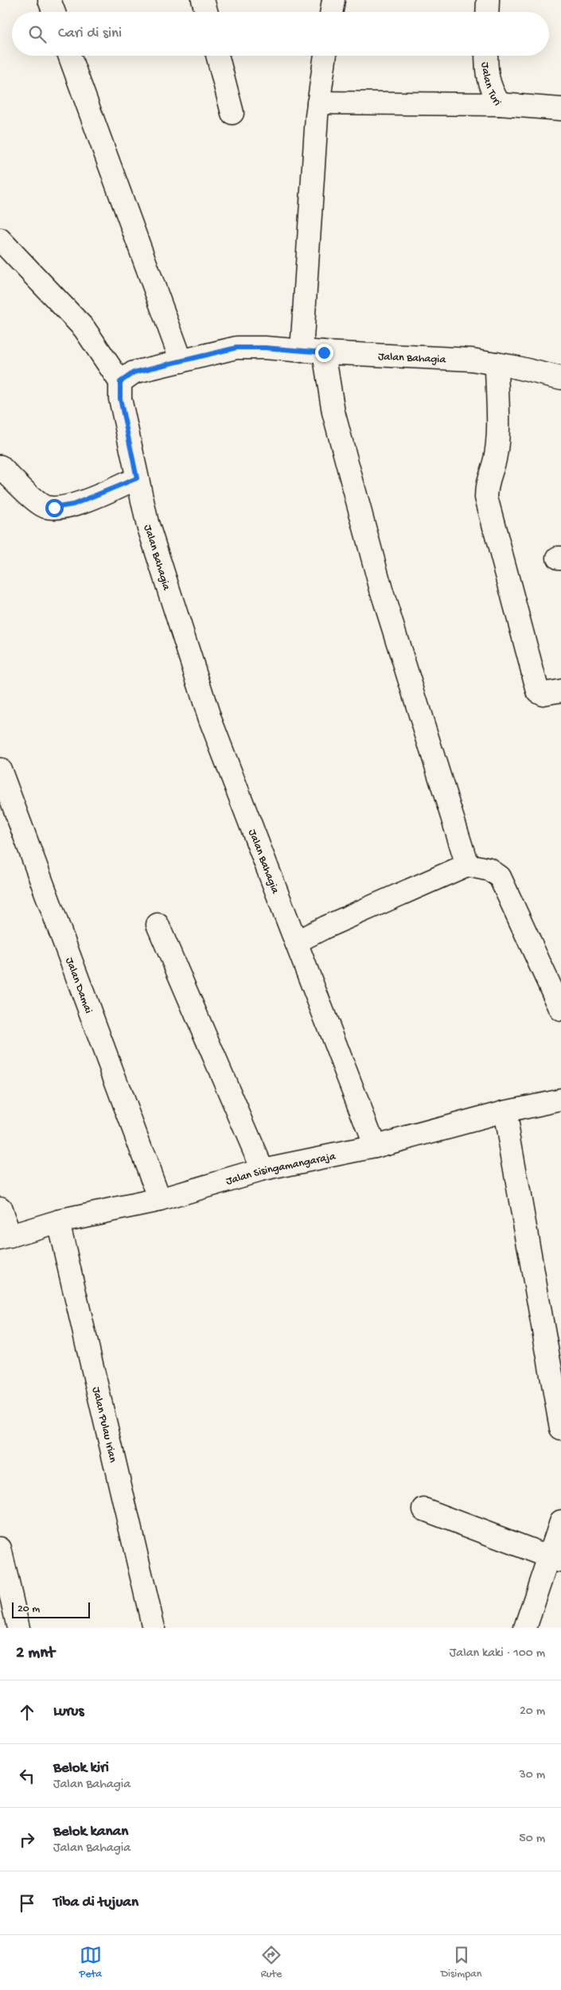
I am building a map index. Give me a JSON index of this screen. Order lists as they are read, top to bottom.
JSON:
{
  "streets": {
    "main road": [
      "Jalan Turi",
      "Jalan Bahagia",
      "Jalan Damai",
      "Jalan Sisingamangaraja",
      "Jalan Pulau Irian"
    ]
  },
  "crossings": [
    ["Jalan Bahagia", "Jalan Sisingamangaraja"],
    ["Jalan Damai", "Jalan Sisingamangaraja"],
    ["Jalan Sisingamangaraja", "Jalan Pulau Irian"]
  ],
  "scale_bar": "20 m",
  "page": {
    "search": "Cari di sini",
    "scale": "20 m",
    "heading": ["2 mnt", "Jalan kaki · 100 m"],
    "list": [
      ["Lurus", "20 m"],
      ["Belok kiri", "Jalan Bahagia", "30 m"],
      ["Belok kanan", "Jalan Bahagia", "50 m"],
      "Tiba di tujuan"
    ],
    "nav": ["Peta", "Rute", "Disimpan"]
  }
}
